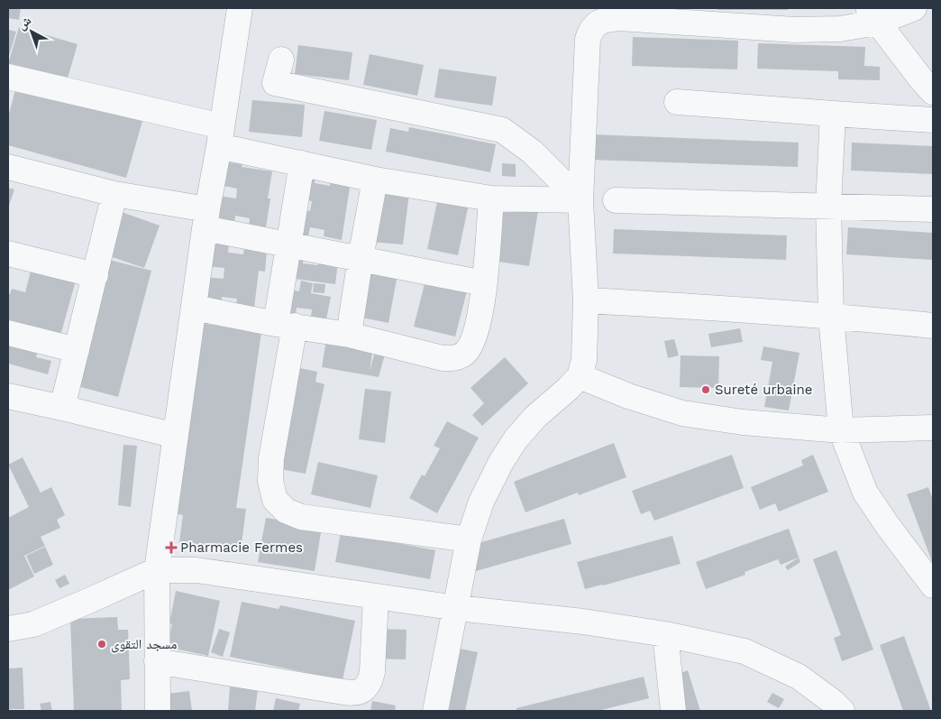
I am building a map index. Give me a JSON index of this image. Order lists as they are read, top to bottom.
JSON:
{
  "places": {
    "other": ["Sureté urbaine", "مسجد التقوى"],
    "health": ["Pharmacie Fermes"]
  },
  "north": "top left"
}
